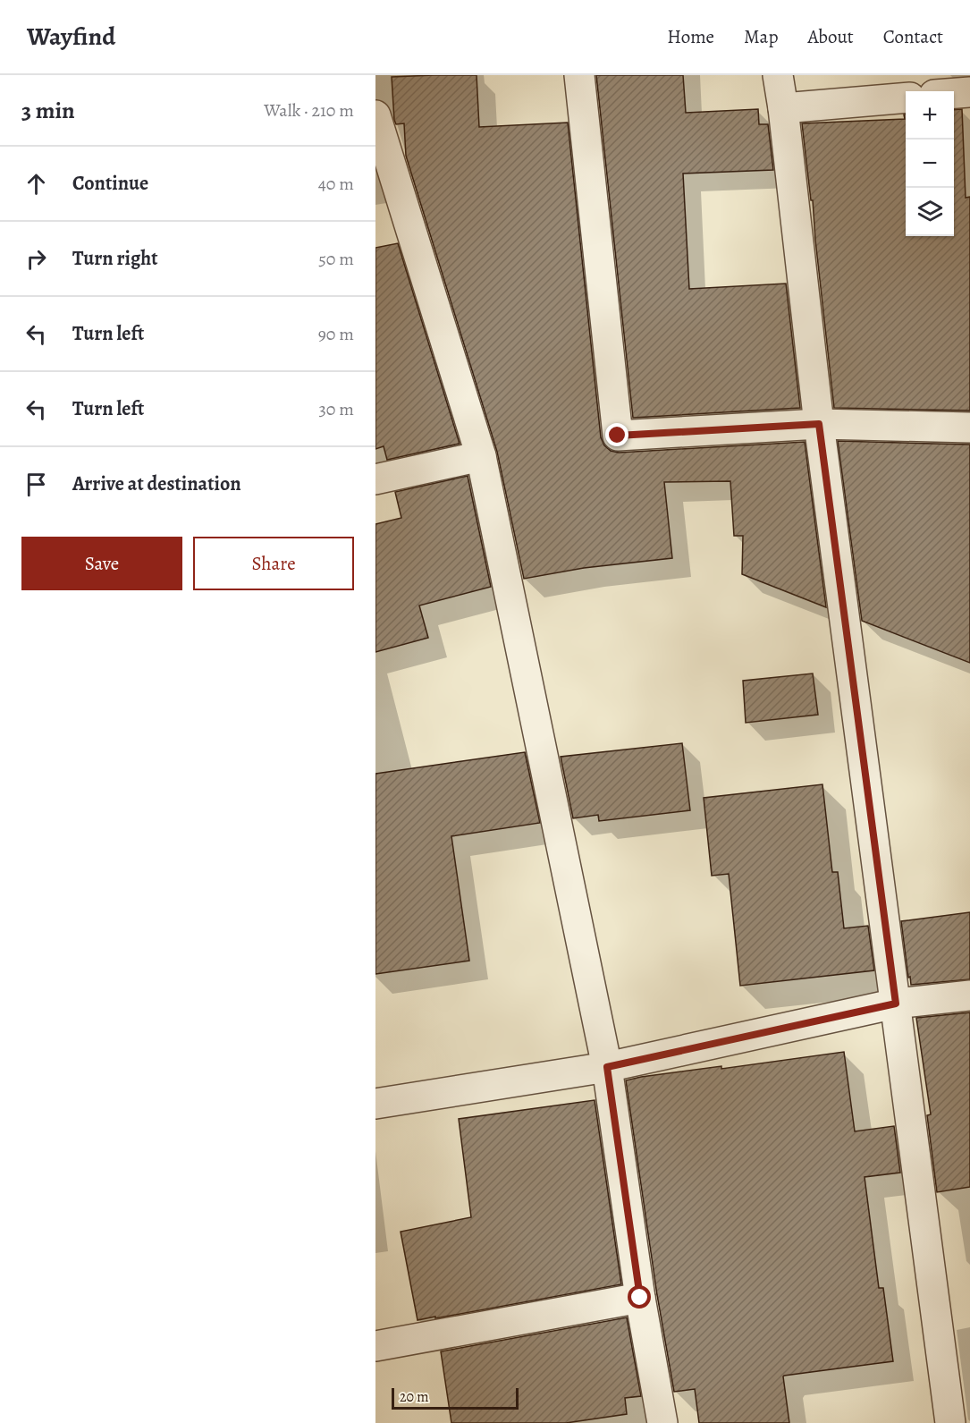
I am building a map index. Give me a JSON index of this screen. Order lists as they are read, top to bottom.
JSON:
{
  "scale_bar": "20 m",
  "page": {
    "header": "Wayfind",
    "nav": [
      "Home",
      "Map",
      "About",
      "Contact"
    ],
    "heading": ["3 min", "Walk · 210 m"],
    "map_buttons": ["+", "−"],
    "list": [
      ["Continue", "40 m"],
      ["Turn right", "50 m"],
      ["Turn left", "90 m"],
      ["Turn left", "30 m"],
      "Arrive at destination"
    ],
    "buttons": ["Save", "Share"],
    "scale": "20 m"
  }
}
